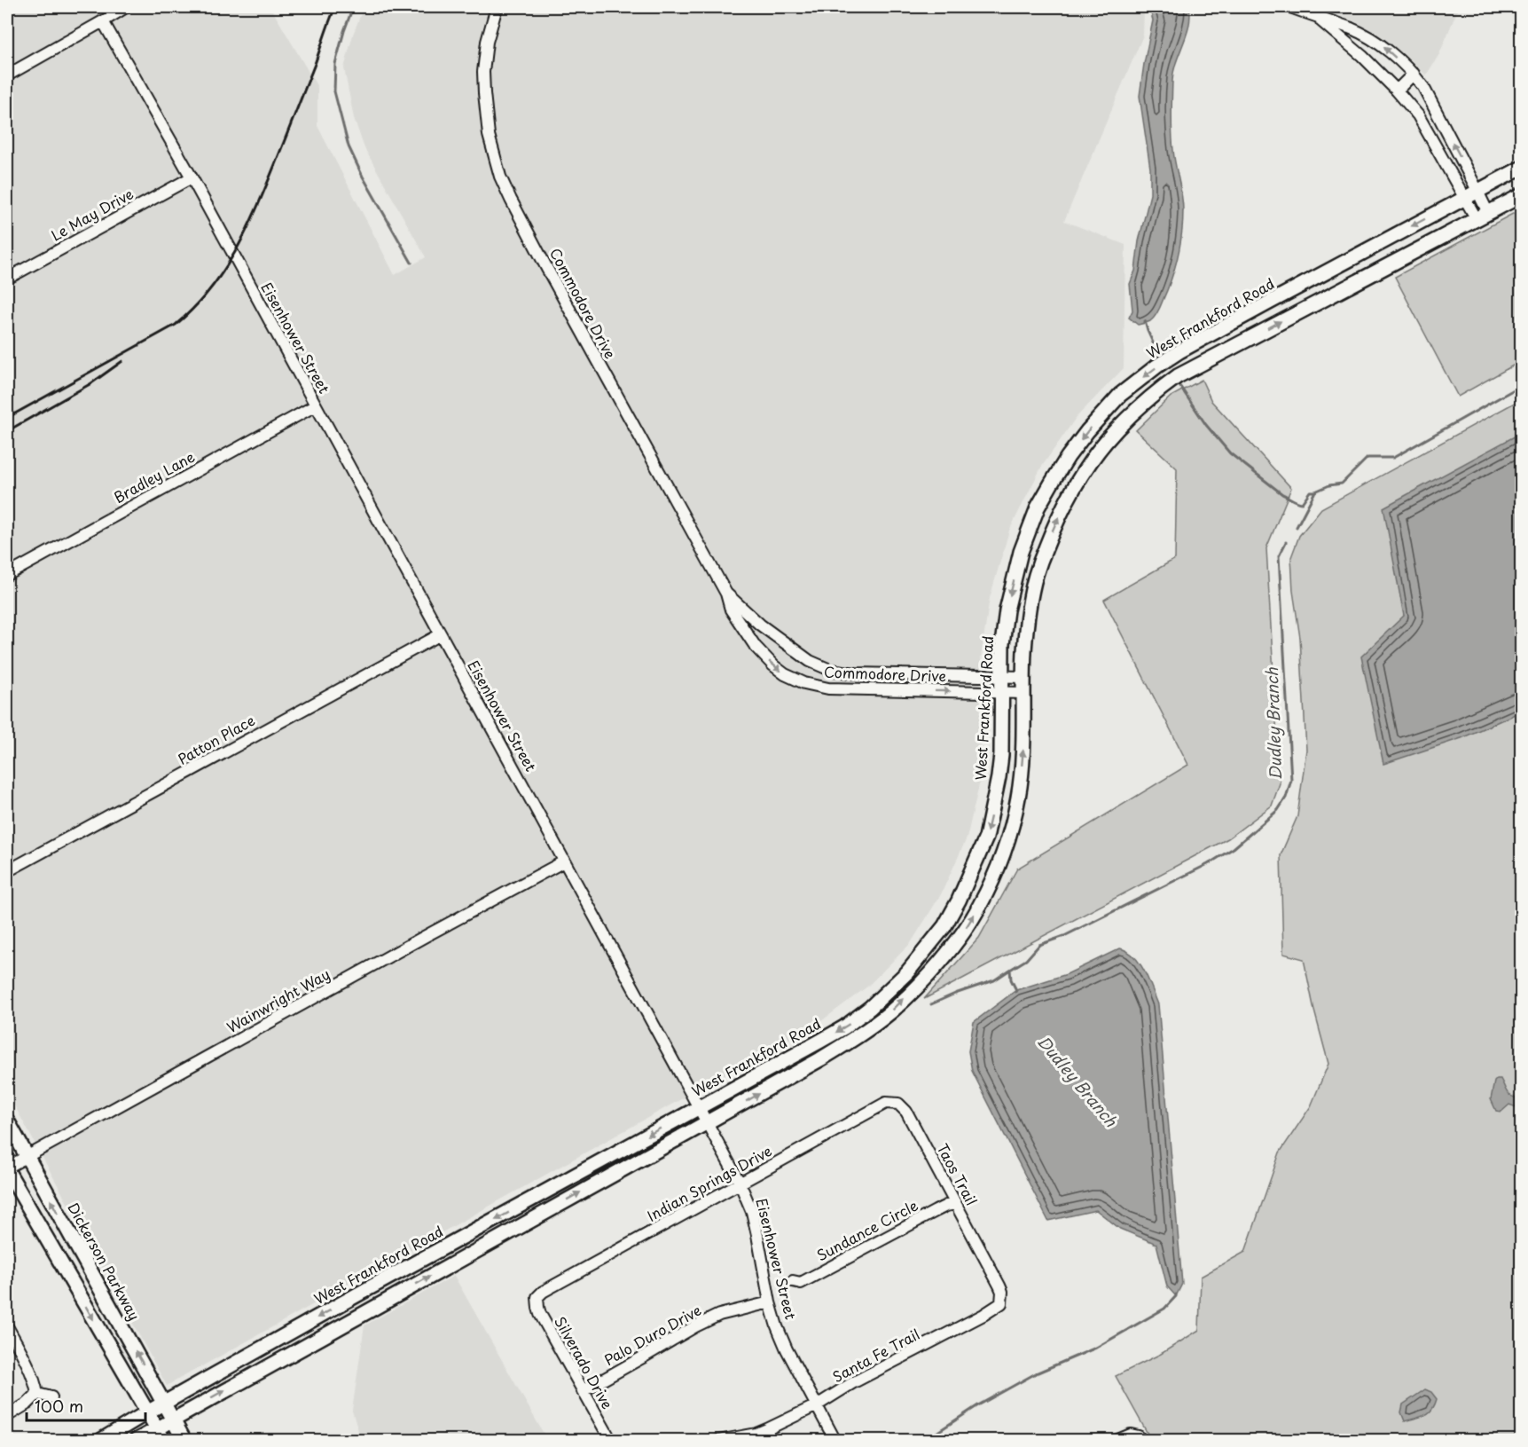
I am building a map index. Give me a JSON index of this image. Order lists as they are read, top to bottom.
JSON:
{
  "streets": {
    "main road": ["West Frankford Road", "Dickerson Parkway"],
    "street": [
      "Le May Drive",
      "Commodore Drive",
      "Eisenhower Street",
      "Bradley Lane",
      "Patton Place",
      "Wainwright Way",
      "Taos Trail",
      "Indian Springs Drive",
      "Sundance Circle",
      "Palo Duro Drive",
      "Santa Fe Trail",
      "Silverado Drive"
    ]
  },
  "crossings": [
    ["Le May Drive", "Eisenhower Street"],
    ["Commodore Drive", "West Frankford Road"],
    ["West Frankford Road", "Eisenhower Street"],
    ["West Frankford Road", "Dickerson Parkway"],
    ["Eisenhower Street", "Bradley Lane"],
    ["Eisenhower Street", "Patton Place"],
    ["Eisenhower Street", "Wainwright Way"],
    ["Eisenhower Street", "Indian Springs Drive"],
    ["Eisenhower Street", "Palo Duro Drive"],
    ["Eisenhower Street", "Santa Fe Trail"],
    ["Wainwright Way", "Dickerson Parkway"],
    ["Taos Trail", "Indian Springs Drive"],
    ["Taos Trail", "Sundance Circle"],
    ["Taos Trail", "Santa Fe Trail"],
    ["Indian Springs Drive", "Silverado Drive"],
    ["Palo Duro Drive", "Silverado Drive"]
  ],
  "water": ["Dudley Branch"],
  "scale_bar": "100 m"
}
